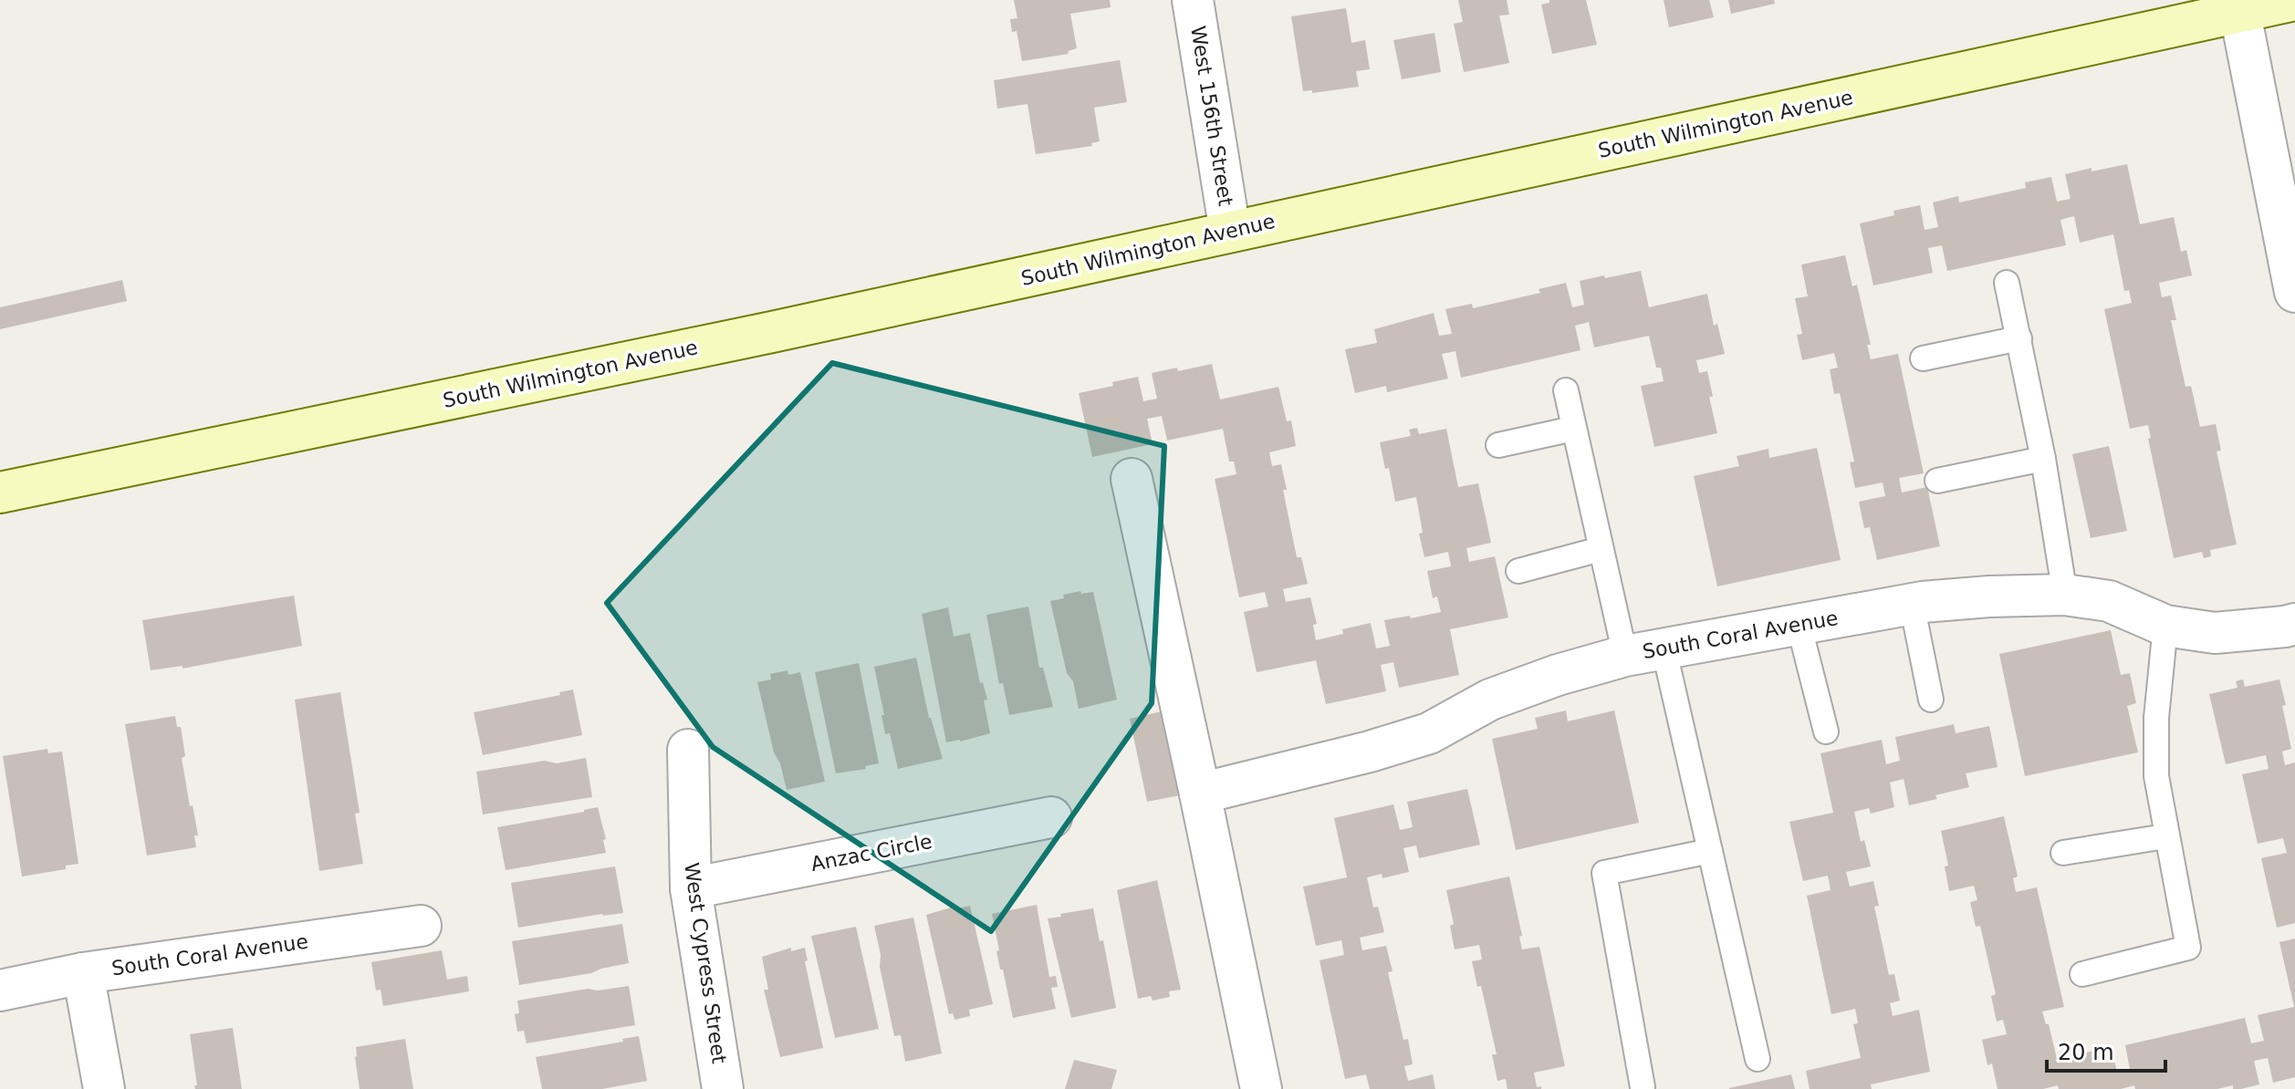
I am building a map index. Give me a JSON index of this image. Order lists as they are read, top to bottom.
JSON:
{
  "streets": {
    "main road": ["South Wilmington Avenue"],
    "street": [
      "West 156th Street",
      "South Coral Avenue",
      "Anzac Circle",
      "West Cypress Street"
    ]
  },
  "crossings": [
    ["West 156th Street", "South Wilmington Avenue"],
    ["Anzac Circle", "West Cypress Street"]
  ],
  "scale_bar": "20 m"
}
